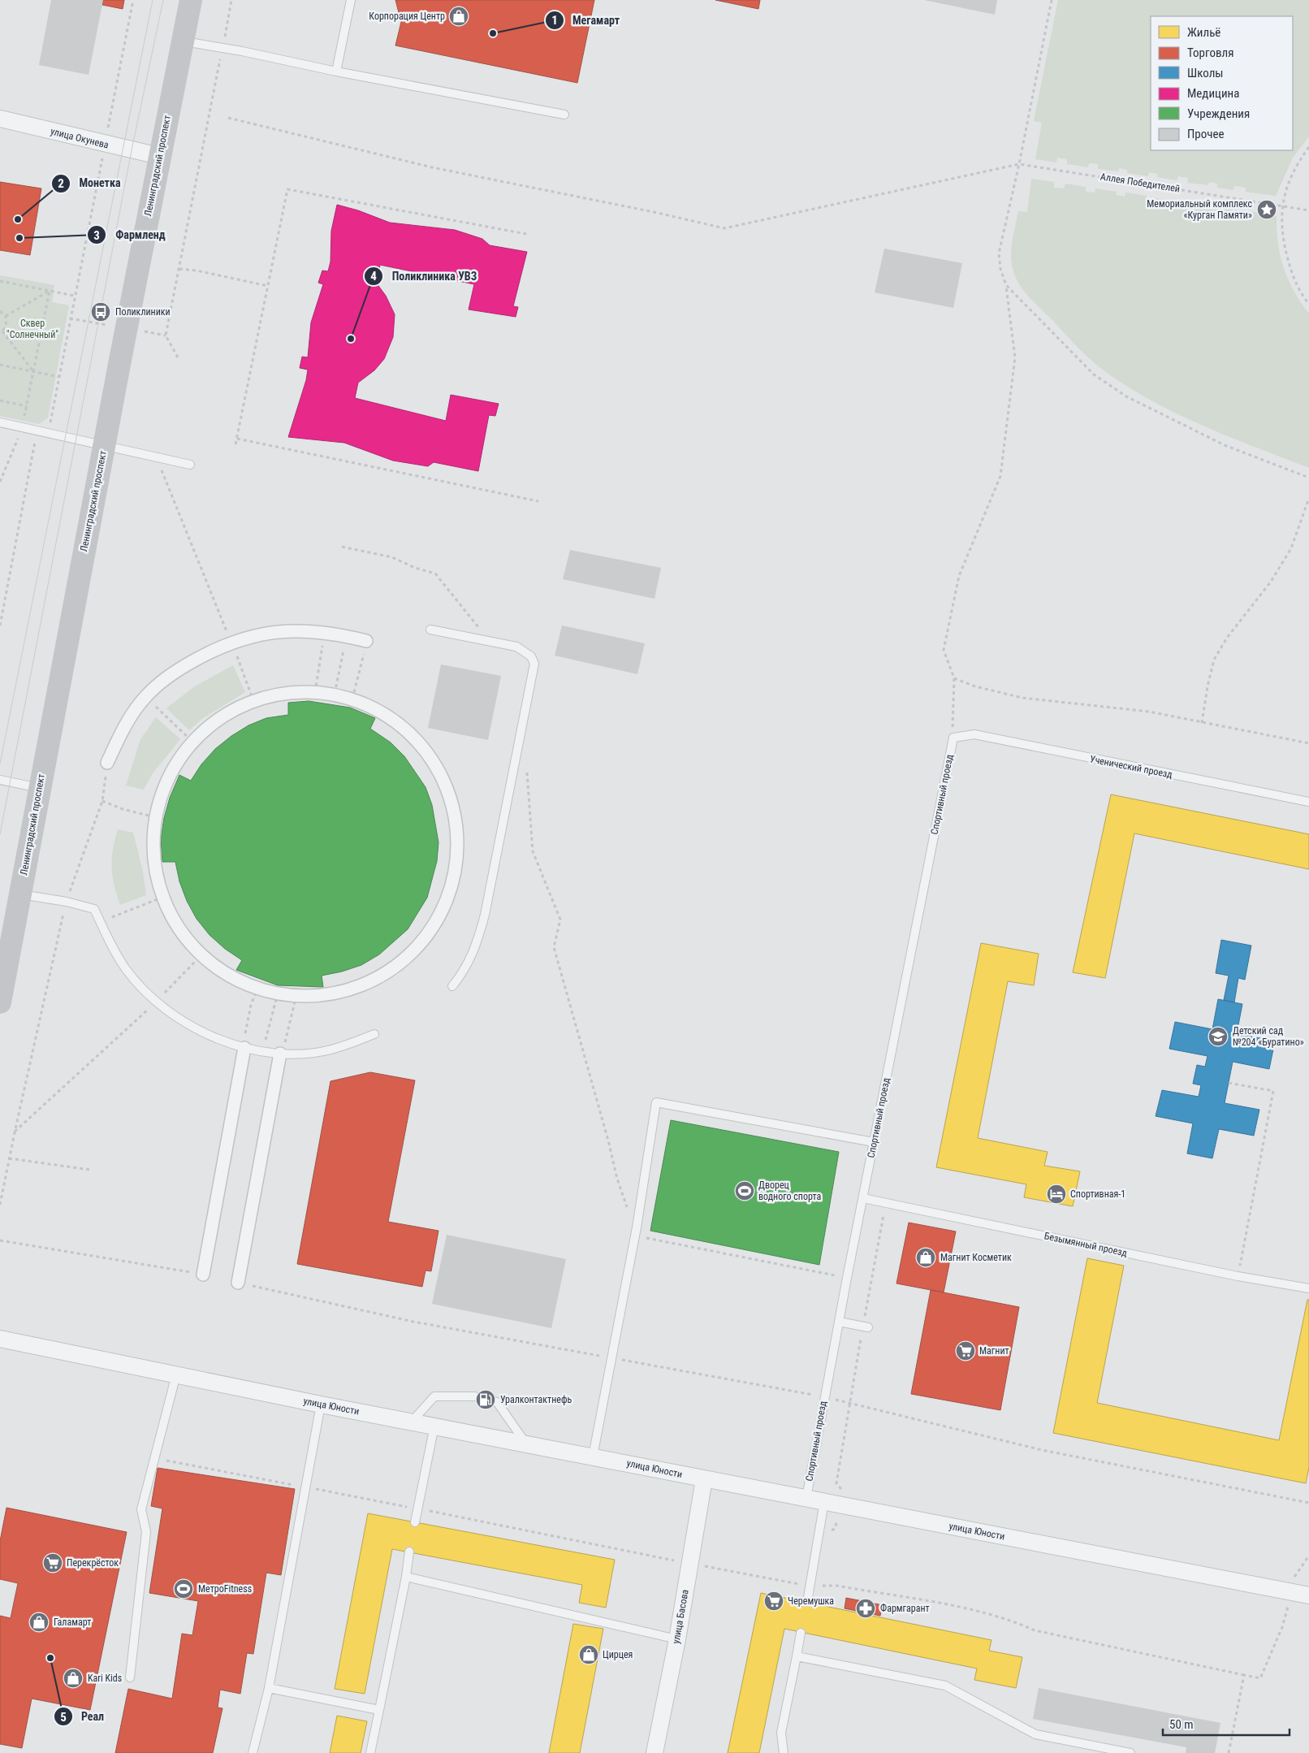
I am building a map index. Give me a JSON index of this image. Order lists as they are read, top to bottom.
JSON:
{
  "streets": {
    "main road": ["Ленинградский проспект"],
    "street": ["улица Окунева", "улица Юности", "улица Басова"],
    "lane": ["Ученический проезд", "Спортивный проезд", "Безымянный проезд"],
    "path": ["Аллея Победителей"]
  },
  "crossings": [
    ["улица Окунева", "Ленинградский проспект"],
    ["Ученический проезд", "Спортивный проезд"],
    ["Спортивный проезд", "Безымянный проезд"],
    ["Спортивный проезд", "улица Юности"],
    ["улица Юности", "улица Басова"]
  ],
  "parks": ["Сквер \"Солнечный\""],
  "places": {
    "shop": [
      "Корпорация Центр",
      "Магнит Косметик",
      "Галамарт",
      "Цирцея",
      "Kari Kids"
    ],
    "other": [
      "Мегамарт",
      "Монетка",
      "Фармленд",
      "Поликлиника УВЗ",
      "Реал"
    ],
    "place": ["Мемориальный комплекс «Курган Памяти»"],
    "bus stop": ["Поликлиники"],
    "school or university": ["Детский сад №204 «Буратино»"],
    "sports": ["Дворец водного спорта", "МетроFitness"],
    "hotel": ["Спортивная-1"],
    "supermarket": ["Магнит", "Перекрёсток", "Черемушка"],
    "fuel station": ["Уралконтактнефь"],
    "pharmacy": ["Фармгарант"]
  },
  "legend": [
    "Жильё",
    "Торговля",
    "Школы",
    "Медицина",
    "Учреждения",
    "Прочее"
  ],
  "scale_bar": "50 m"
}
